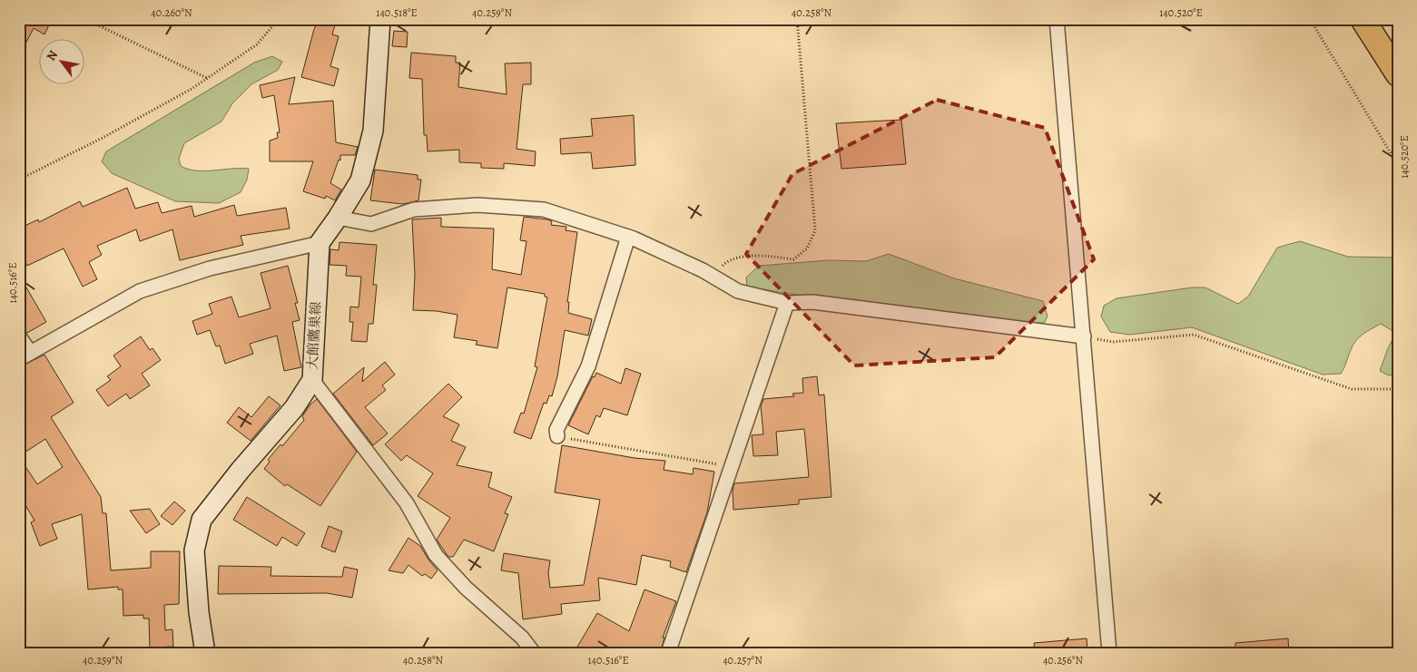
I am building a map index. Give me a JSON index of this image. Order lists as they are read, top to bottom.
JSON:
{
  "streets": {
    "main road": ["大館鷹巣線"]
  },
  "north": "top left",
  "coordinates": [
    "40.260°N",
    "140.518°E",
    "40.259°N",
    "40.258°N",
    "140.520°E",
    "140.516°E",
    "40.257°N",
    "40.256°N"
  ]
}
